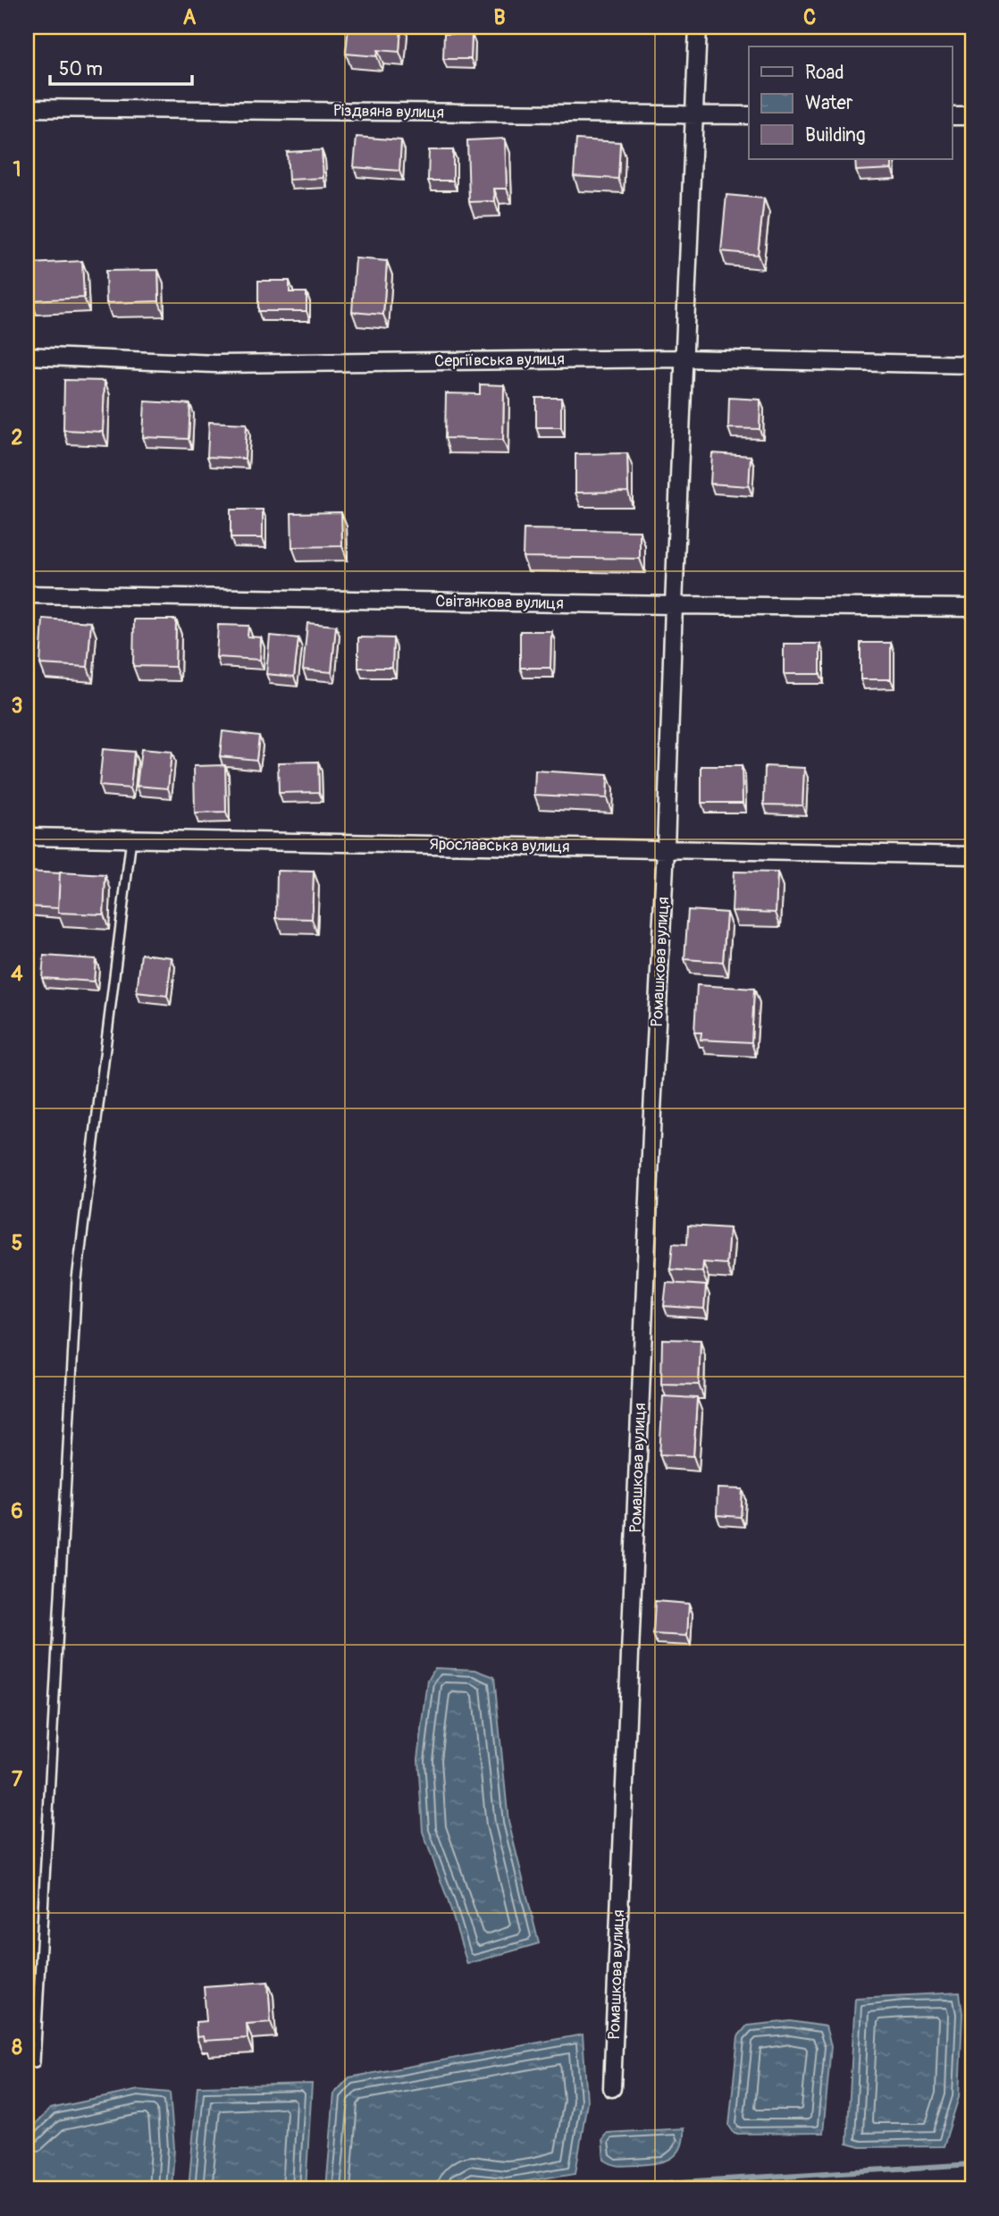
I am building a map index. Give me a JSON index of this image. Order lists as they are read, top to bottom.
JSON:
{
  "streets": {
    "street": [
      "Різдвяна вулиця",
      "Сергіївська вулиця",
      "Світанкова вулиця",
      "Ярославська вулиця",
      "Ромашкова вулиця"
    ]
  },
  "crossings": [
    ["Різдвяна вулиця", "Ромашкова вулиця"],
    ["Сергіївська вулиця", "Ромашкова вулиця"],
    ["Світанкова вулиця", "Ромашкова вулиця"],
    ["Ярославська вулиця", "Ромашкова вулиця"]
  ],
  "legend": ["Road", "Water", "Building"],
  "scale_bar": "50 m",
  "grid": {
    "columns": ["A", "B", "C"],
    "rows": [
      "1",
      "2",
      "3",
      "4",
      "5",
      "6",
      "7",
      "8"
    ]
  }
}
